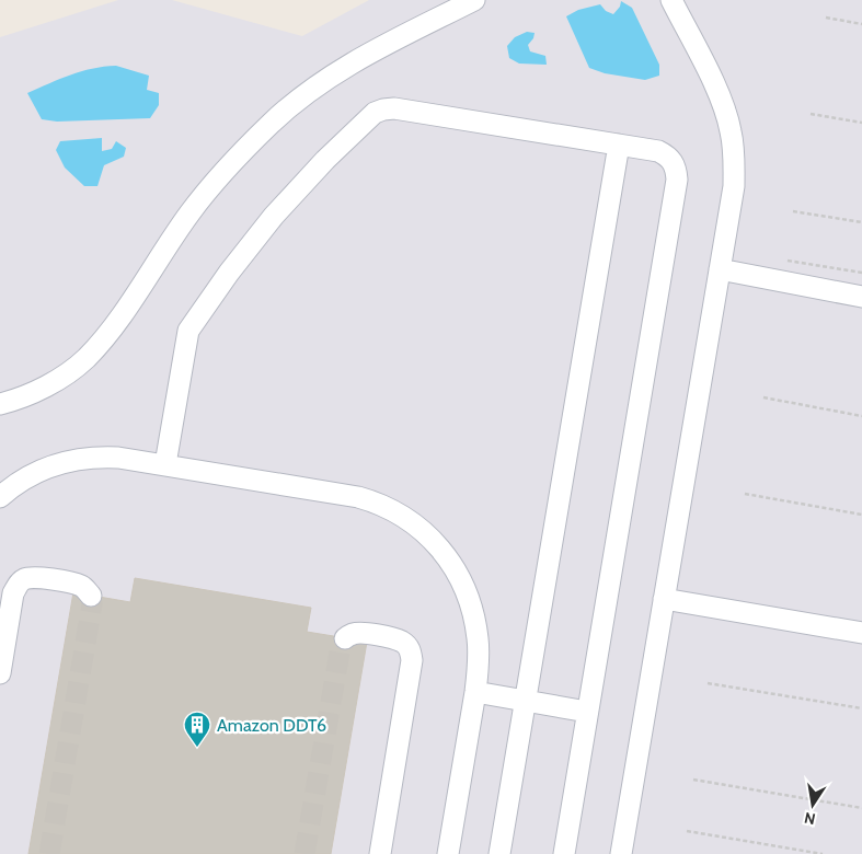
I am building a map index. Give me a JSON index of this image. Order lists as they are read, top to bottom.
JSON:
{
  "places": {
    "building": ["Amazon DDT6"]
  },
  "north": "bottom"
}
